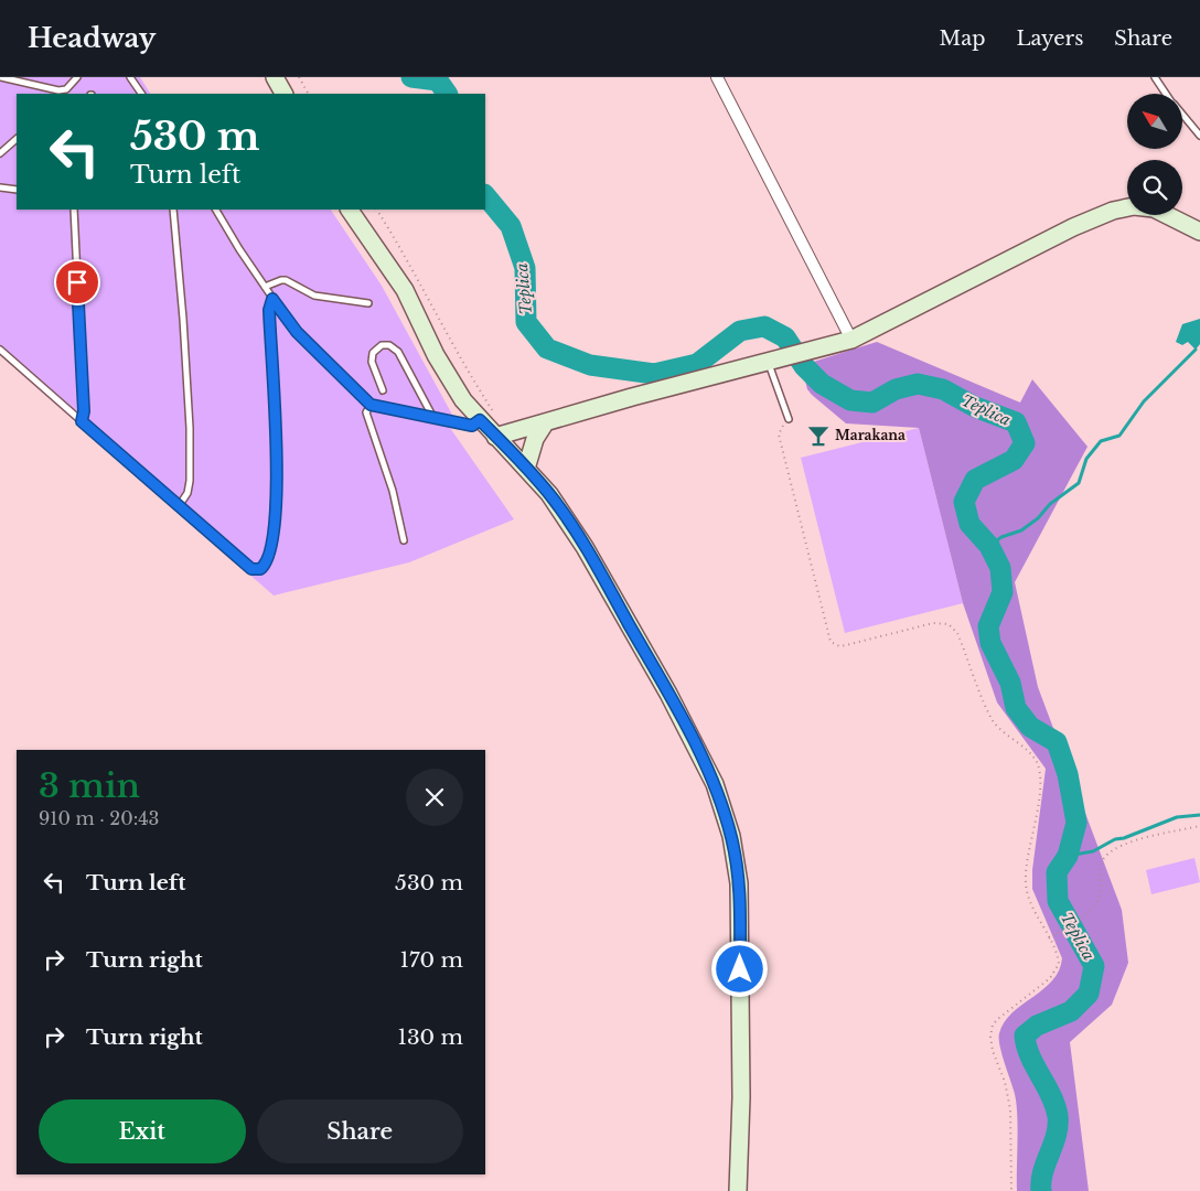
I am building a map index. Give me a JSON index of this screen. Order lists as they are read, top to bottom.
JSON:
{
  "water": ["Teplica"],
  "places": {
    "bar": ["Marakana"]
  },
  "north": "top left",
  "page": {
    "header": "Headway",
    "nav": ["Map", "Layers", "Share"],
    "turn": ["530 m", "Turn left"],
    "heading": ["3 min", "910 m · 20:43"],
    "list": [
      {
        "name": "Turn left",
        "value": "530 m"
      },
      {
        "name": "Turn right",
        "value": "170 m"
      },
      {
        "name": "Turn right",
        "value": "130 m"
      }
    ],
    "buttons": ["Exit", "Share"]
  }
}
